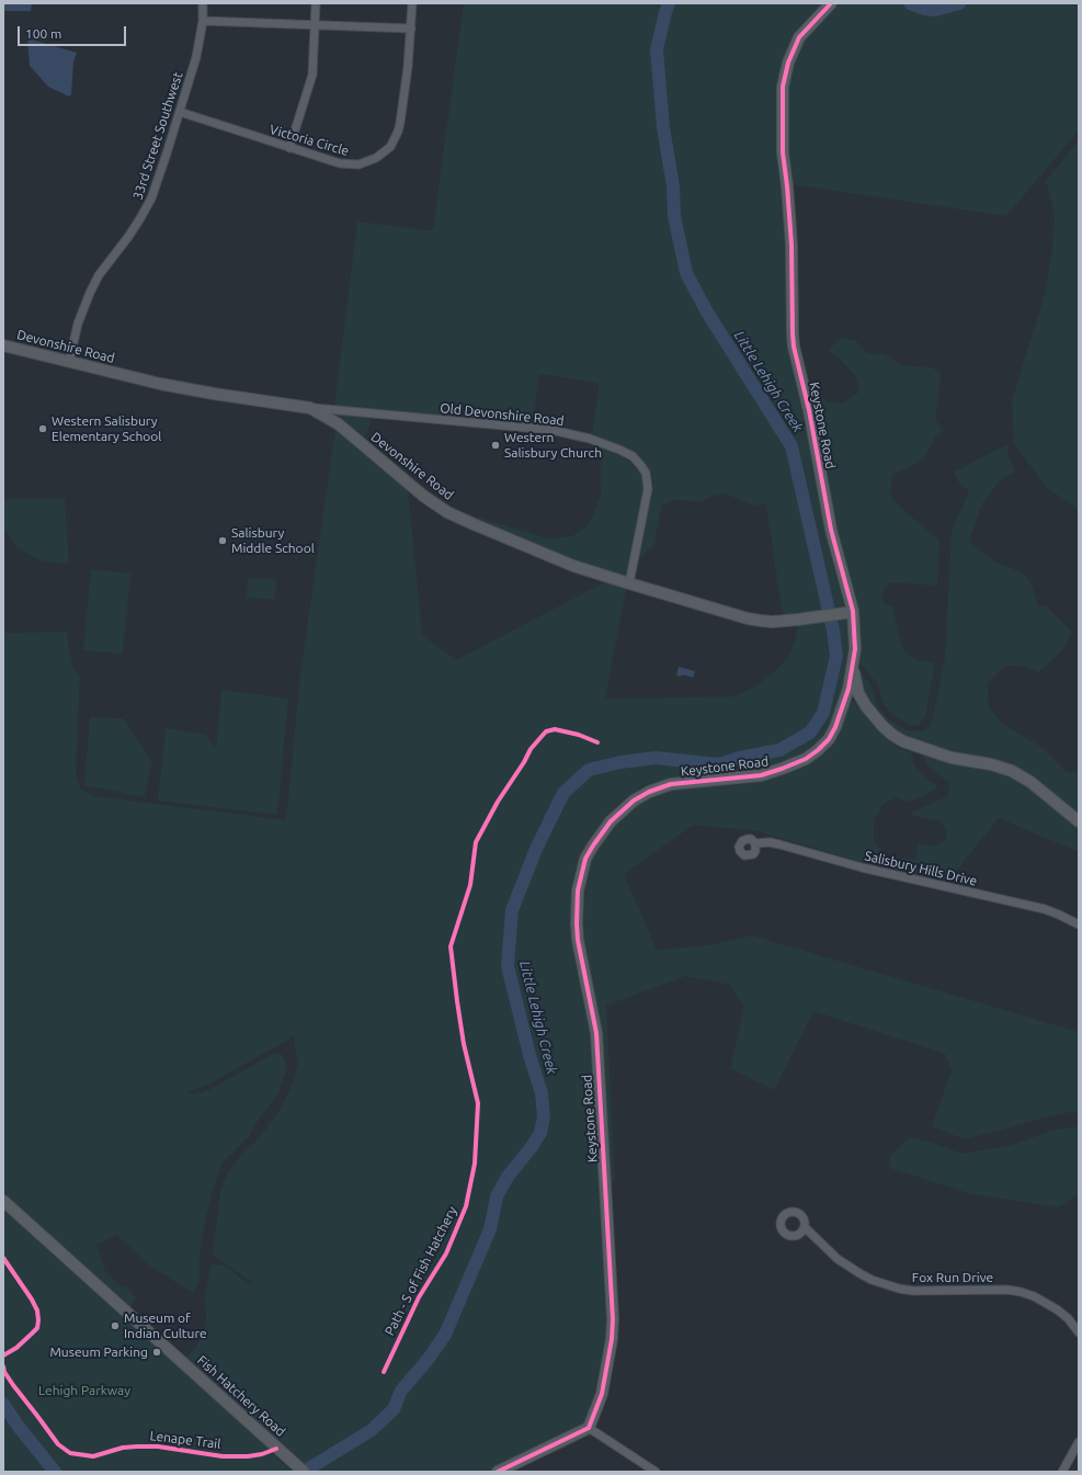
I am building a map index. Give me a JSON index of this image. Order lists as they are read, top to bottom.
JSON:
{
  "streets": {
    "street": [
      "33rd Street Southwest",
      "Victoria Circle",
      "Devonshire Road",
      "Old Devonshire Road",
      "Keystone Road",
      "Salisbury Hills Drive",
      "Fox Run Drive",
      "Fish Hatchery Road"
    ],
    "cycle path": ["Path - S of Fish Hatchery", "Lenape Trail"]
  },
  "crossings": [
    ["33rd Street Southwest", "Victoria Circle"],
    ["33rd Street Southwest", "Devonshire Road"],
    ["Devonshire Road", "Old Devonshire Road"],
    ["Devonshire Road", "Keystone Road"]
  ],
  "water": ["Little Lehigh Creek"],
  "parks": ["Lehigh Parkway"],
  "places": [
    "Western Salisbury Elementary School",
    "Western Salisbury Church",
    "Salisbury Middle School",
    "Museum of Indian Culture",
    "Museum Parking"
  ],
  "scale_bar": "100 m"
}
